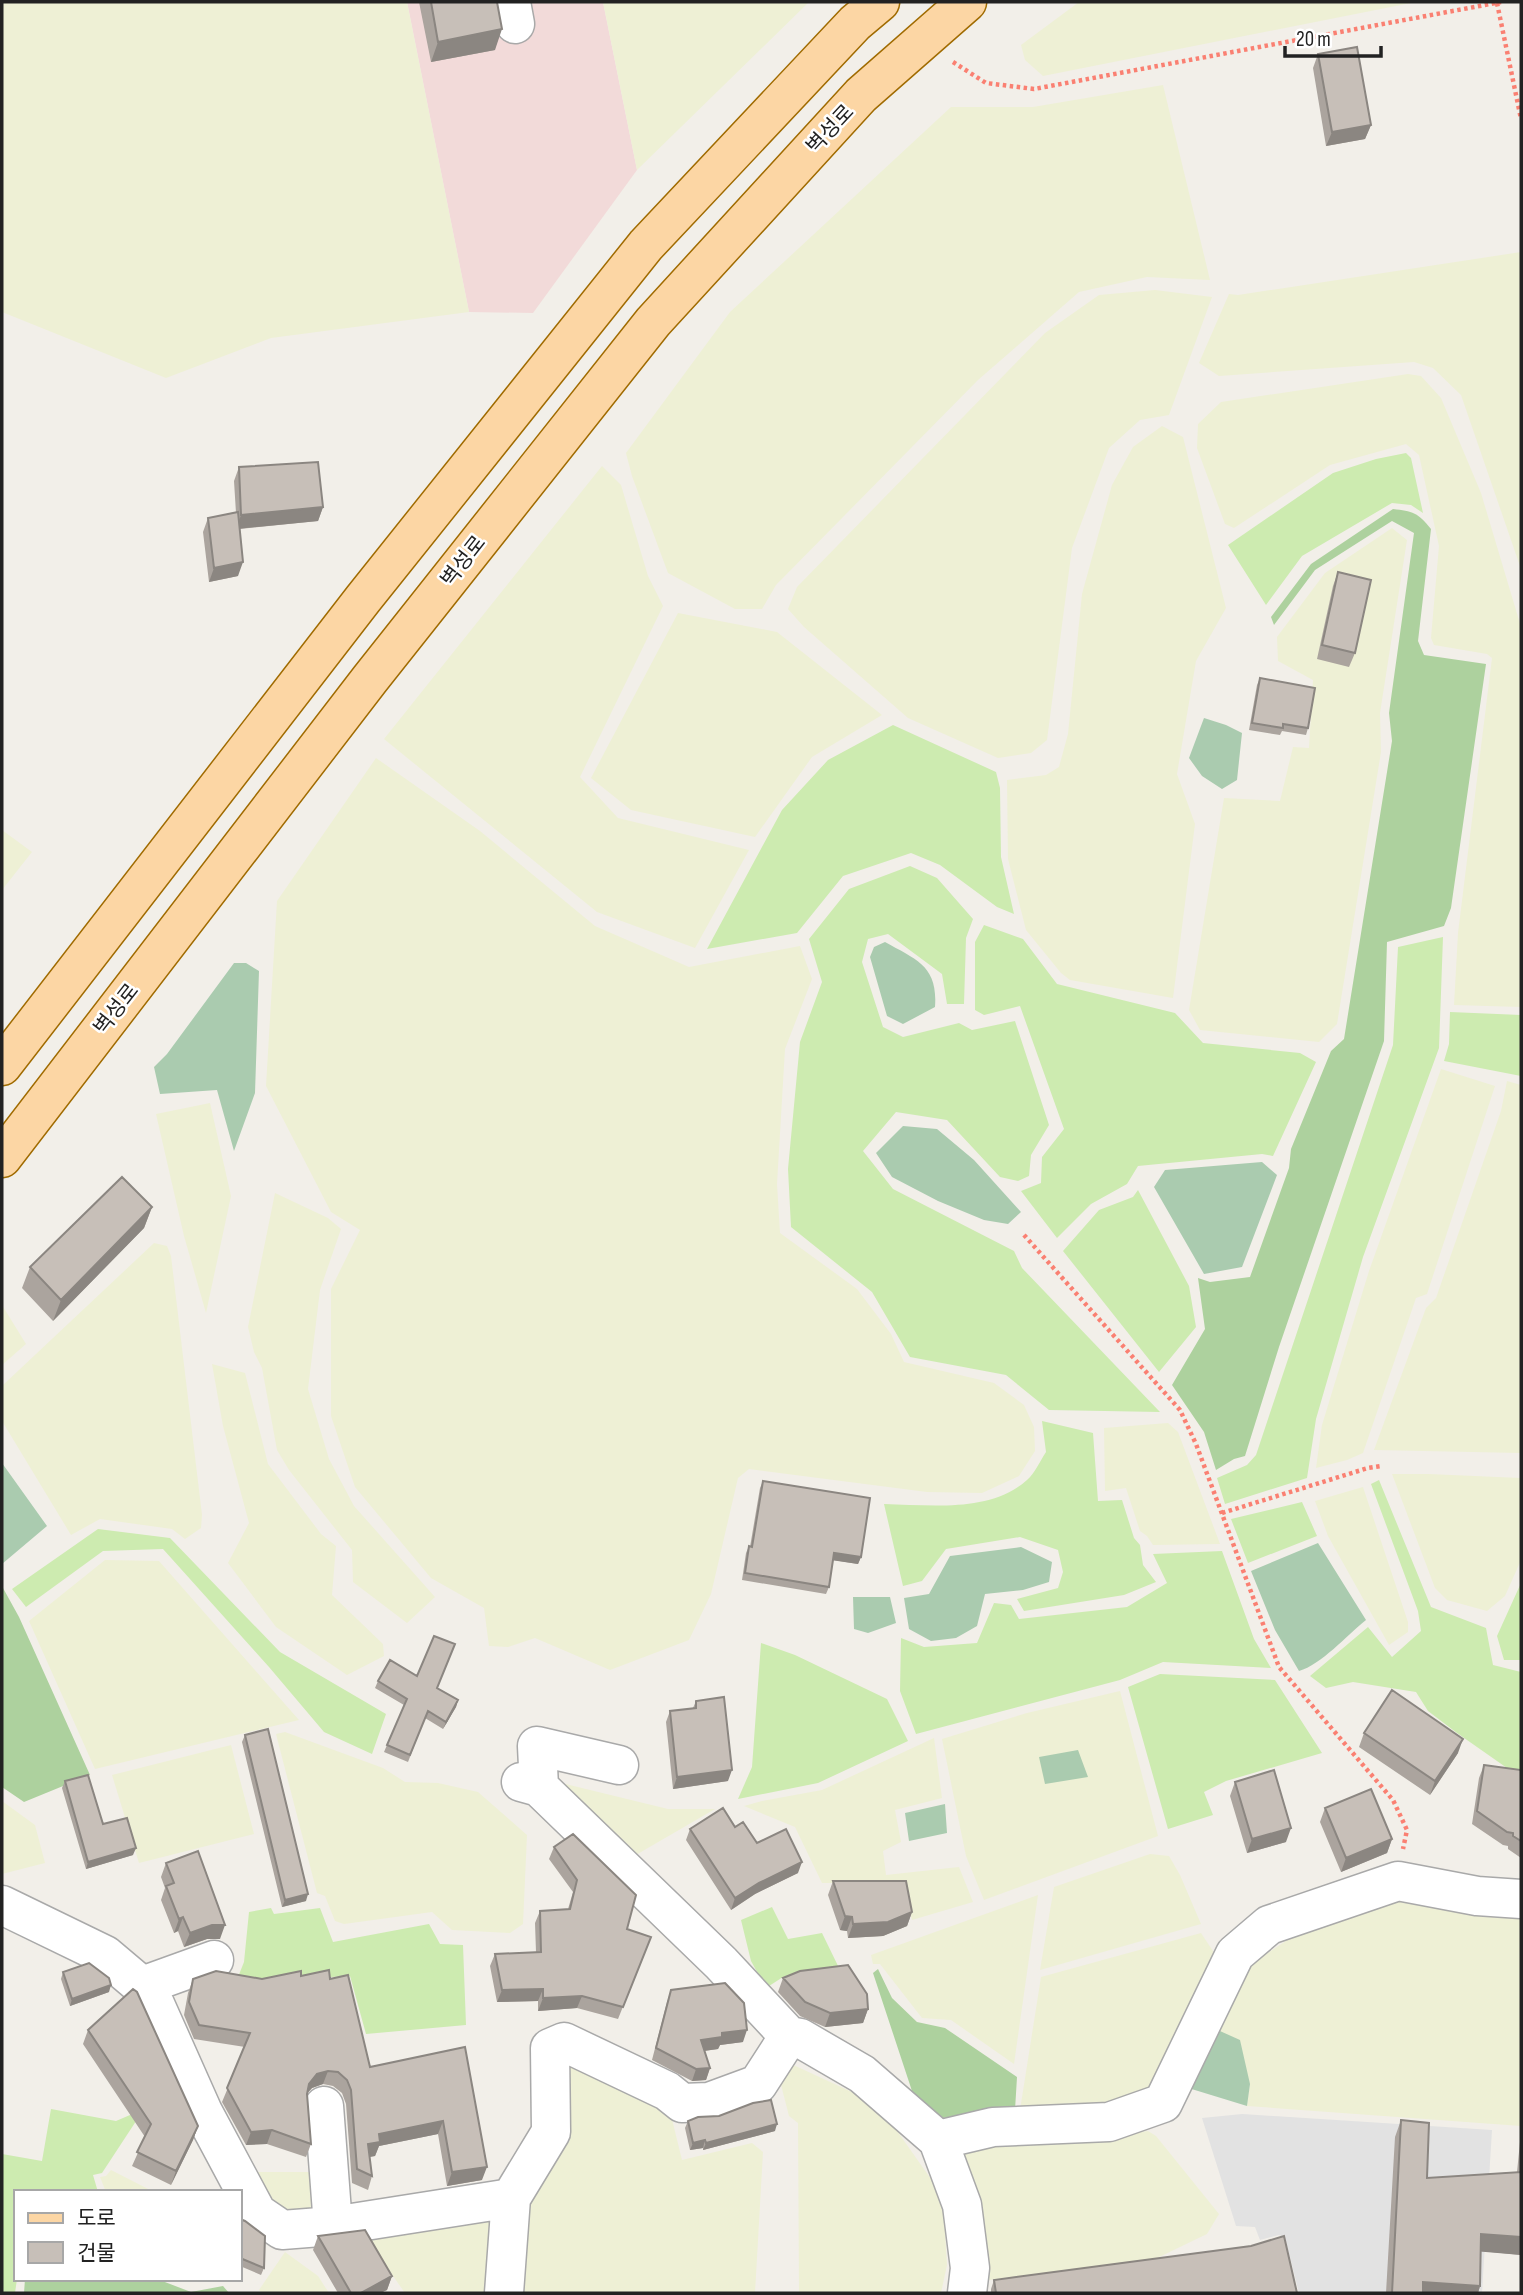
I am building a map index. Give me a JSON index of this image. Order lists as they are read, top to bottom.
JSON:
{
  "streets": {
    "main road": ["벽성로"]
  },
  "legend": ["도로", "건물"],
  "scale_bar": "20 m"
}
